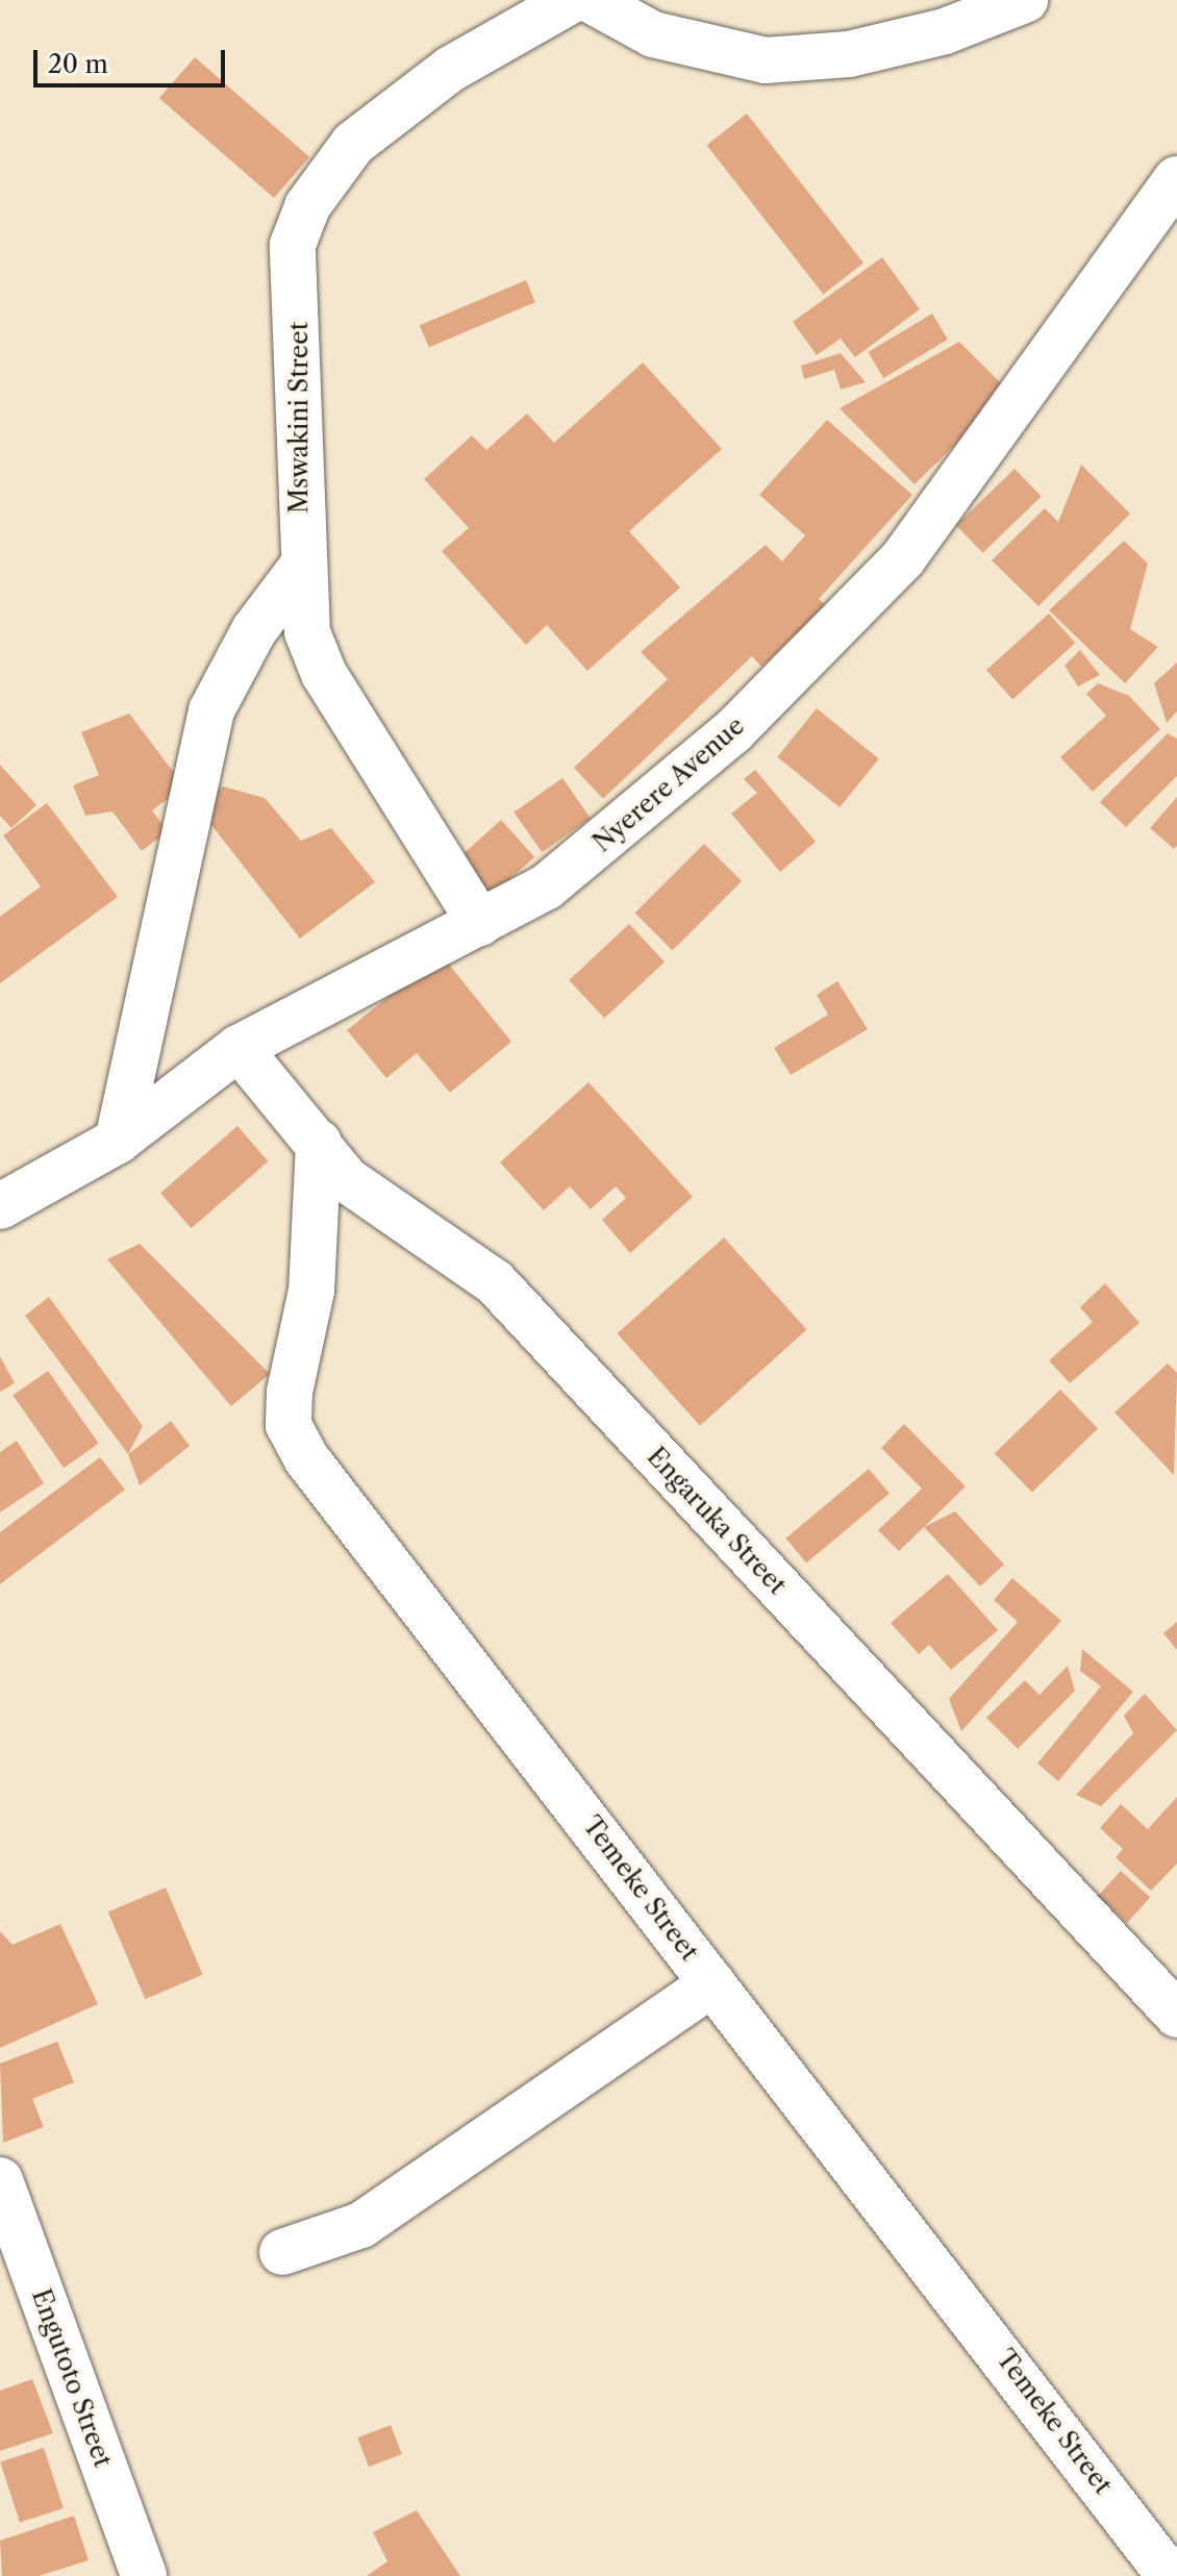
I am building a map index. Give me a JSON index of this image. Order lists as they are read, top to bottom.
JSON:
{
  "streets": {
    "street": [
      "Mswakini Street",
      "Nyerere Avenue",
      "Engaruka Street",
      "Temeke Street",
      "Engutoto Street"
    ]
  },
  "crossings": [
    ["Mswakini Street", "Nyerere Avenue"],
    ["Nyerere Avenue", "Engaruka Street"],
    ["Engaruka Street", "Temeke Street"]
  ],
  "scale_bar": "20 m"
}
